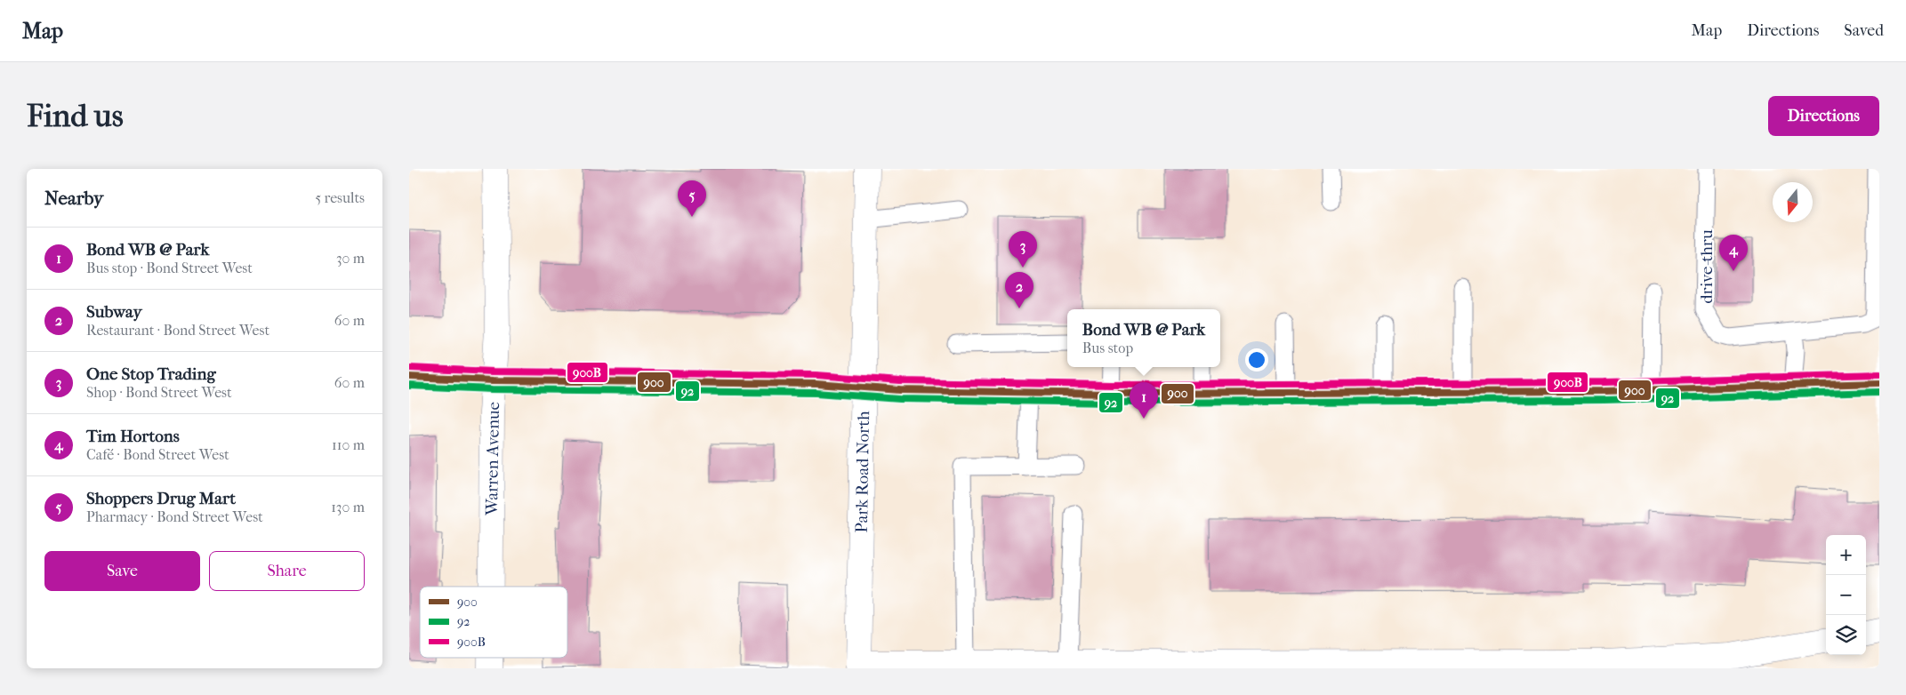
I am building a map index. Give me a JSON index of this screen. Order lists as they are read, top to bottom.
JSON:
{
  "streets": {
    "main road": ["Warren Avenue", "Park Road North"],
    "lane": ["drive-thru"]
  },
  "lines": ["transit line 900B", "transit line 900", "transit line 92"],
  "legend": ["900", "92", "900B"],
  "north": "bottom",
  "page": {
    "header": "Map",
    "nav": ["Map", "Directions", "Saved"],
    "buttons": [
      "Directions",
      ["Save", "Share"]
    ],
    "title": "Find us",
    "heading": ["Nearby", "5 results"],
    "pins": [
      "5",
      "3",
      "4",
      "2",
      "1"
    ],
    "list": [
      {
        "mark": "1",
        "name": "Bond WB @ Park",
        "note": "Bus stop · Bond Street West",
        "value": "30 m"
      },
      {
        "mark": "2",
        "name": "Subway",
        "note": "Restaurant · Bond Street West",
        "value": "60 m"
      },
      {
        "mark": "3",
        "name": "One Stop Trading",
        "note": "Shop · Bond Street West",
        "value": "60 m"
      },
      {
        "mark": "4",
        "name": "Tim Hortons",
        "note": "Café · Bond Street West",
        "value": "110 m"
      },
      {
        "mark": "5",
        "name": "Shoppers Drug Mart",
        "note": "Pharmacy · Bond Street West",
        "value": "130 m"
      }
    ],
    "popup": ["Bond WB @ Park", "Bus stop"],
    "map_buttons": ["+", "−"]
  }
}
